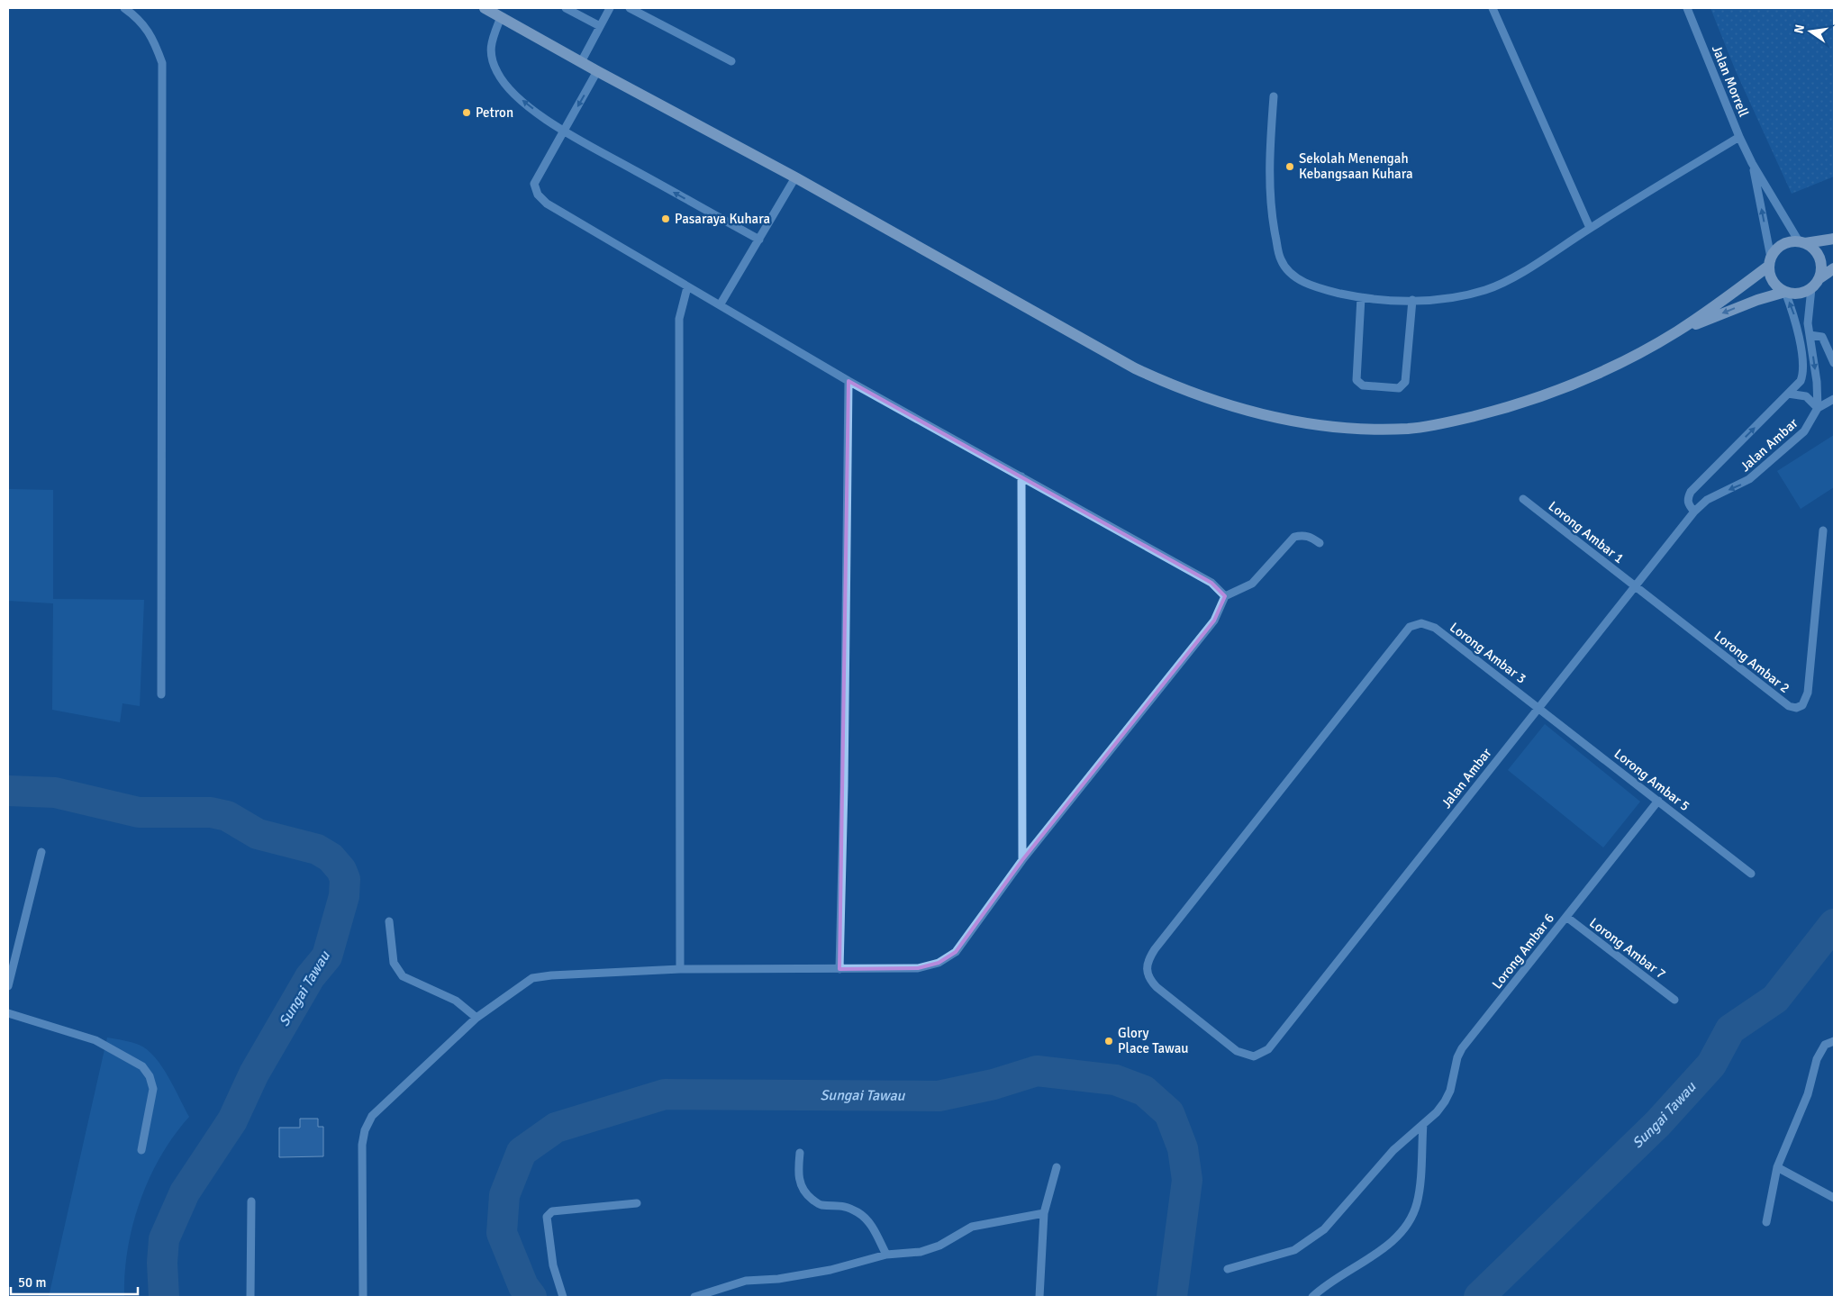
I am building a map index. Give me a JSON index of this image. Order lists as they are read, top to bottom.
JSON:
{
  "streets": {
    "street": [
      "Jalan Morrell",
      "Jalan Ambar",
      "Lorong Ambar 1",
      "Lorong Ambar 3",
      "Lorong Ambar 2",
      "Lorong Ambar 5",
      "Lorong Ambar 7",
      "Lorong Ambar 6"
    ]
  },
  "crossings": [
    ["Jalan Ambar", "Lorong Ambar 1"],
    ["Jalan Ambar", "Lorong Ambar 3"],
    ["Jalan Ambar", "Lorong Ambar 2"],
    ["Jalan Ambar", "Lorong Ambar 5"],
    ["Lorong Ambar 1", "Lorong Ambar 2"],
    ["Lorong Ambar 3", "Lorong Ambar 5"],
    ["Lorong Ambar 5", "Lorong Ambar 6"],
    ["Lorong Ambar 7", "Lorong Ambar 6"]
  ],
  "water": ["Sungai Tawau"],
  "places": [
    "Petron",
    "Sekolah Menengah Kebangsaan Kuhara",
    "Pasaraya Kuhara",
    "Glory Place Tawau"
  ],
  "scale_bar": "50 m",
  "north": "left"
}
